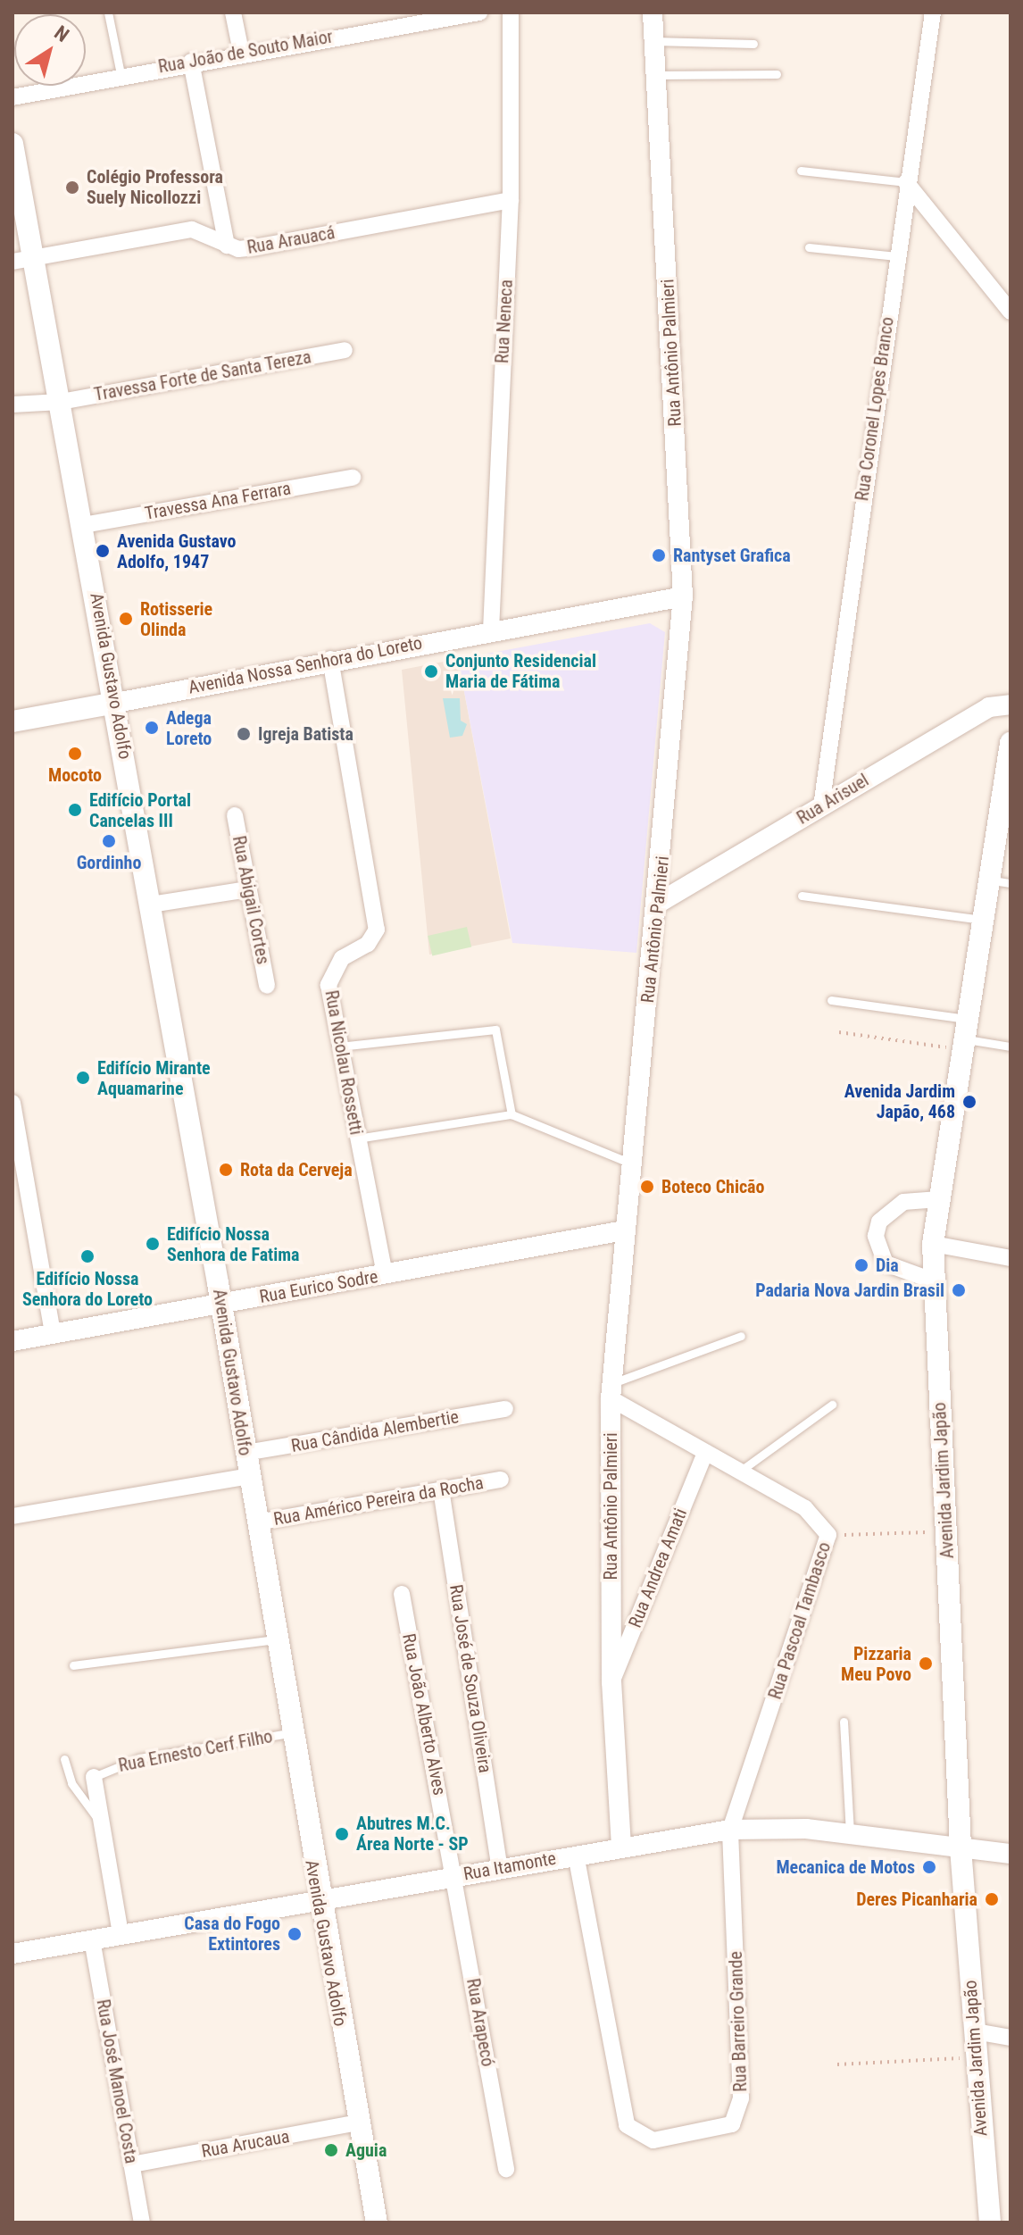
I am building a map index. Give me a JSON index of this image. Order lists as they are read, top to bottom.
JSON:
{
  "streets": {
    "main road": ["Avenida Nossa Senhora do Loreto", "Avenida Gustavo Adolfo", "Avenida Jardim Japão"],
    "street": [
      "Rua João de Souto Maior",
      "Rua Arauacá",
      "Rua Neneca",
      "Rua Antônio Palmieri",
      "Travessa Forte de Santa Tereza",
      "Rua Coronel Lopes Branco",
      "Travessa Ana Ferrara",
      "Rua Arisuel",
      "Rua Abigail Cortes",
      "Rua Nicolau Rossetti",
      "Rua Eurico Sodre",
      "Rua Cândida Alembertie",
      "Rua Américo Pereira da Rocha",
      "Rua Andrea Amati",
      "Rua Pascoal Tambasco",
      "Rua José de Souza Oliveira",
      "Rua João Alberto Alves",
      "Rua Ernesto Cerf Filho",
      "Rua Itamonte",
      "Rua Barreiro Grande",
      "Rua Arapecó",
      "Rua José Manoel Costa",
      "Rua Arucaua"
    ]
  },
  "crossings": [
    ["Rua Arauacá", "Rua Neneca"],
    ["Rua Arauacá", "Avenida Gustavo Adolfo"],
    ["Rua Neneca", "Avenida Nossa Senhora do Loreto"],
    ["Rua Antônio Palmieri", "Avenida Nossa Senhora do Loreto"],
    ["Rua Antônio Palmieri", "Rua Arisuel"],
    ["Rua Antônio Palmieri", "Rua Eurico Sodre"],
    ["Rua Antônio Palmieri", "Rua Andrea Amati"],
    ["Rua Antônio Palmieri", "Rua Pascoal Tambasco"],
    ["Rua Antônio Palmieri", "Rua Itamonte"],
    ["Travessa Forte de Santa Tereza", "Avenida Gustavo Adolfo"],
    ["Rua Coronel Lopes Branco", "Rua Arisuel"],
    ["Travessa Ana Ferrara", "Avenida Gustavo Adolfo"],
    ["Avenida Nossa Senhora do Loreto", "Avenida Gustavo Adolfo"],
    ["Avenida Nossa Senhora do Loreto", "Rua Nicolau Rossetti"],
    ["Avenida Gustavo Adolfo", "Rua Eurico Sodre"],
    ["Avenida Gustavo Adolfo", "Rua Cândida Alembertie"],
    ["Avenida Gustavo Adolfo", "Rua Américo Pereira da Rocha"],
    ["Avenida Gustavo Adolfo", "Rua Ernesto Cerf Filho"],
    ["Avenida Gustavo Adolfo", "Rua Itamonte"],
    ["Avenida Gustavo Adolfo", "Rua Arucaua"],
    ["Rua Nicolau Rossetti", "Rua Eurico Sodre"],
    ["Avenida Jardim Japão", "Rua Itamonte"],
    ["Rua Américo Pereira da Rocha", "Rua José de Souza Oliveira"],
    ["Rua Andrea Amati", "Rua Pascoal Tambasco"],
    ["Rua Pascoal Tambasco", "Rua Itamonte"],
    ["Rua Pascoal Tambasco", "Rua Barreiro Grande"],
    ["Rua José de Souza Oliveira", "Rua Itamonte"],
    ["Rua João Alberto Alves", "Rua Itamonte"],
    ["Rua João Alberto Alves", "Rua Arapecó"],
    ["Rua Ernesto Cerf Filho", "Rua Itamonte"],
    ["Rua Itamonte", "Rua Barreiro Grande"],
    ["Rua Itamonte", "Rua Arapecó"],
    ["Rua Itamonte", "Rua José Manoel Costa"],
    ["Rua José Manoel Costa", "Rua Arucaua"]
  ],
  "places": [
    "Colégio Professora Suely Nicollozzi",
    "Avenida Gustavo Adolfo, 1947",
    "Rantyset Grafica",
    "Rotisserie Olinda",
    "Conjunto Residencial Maria de Fátima",
    "Adega Loreto",
    "Igreja Batista",
    "Mocoto",
    "Edifício Portal Cancelas III",
    "Gordinho",
    "Edifício Mirante Aquamarine",
    "Avenida Jardim Japão, 468",
    "Rota da Cerveja",
    "Boteco Chicão",
    "Edifício Nossa Senhora de Fatima",
    "Edifício Nossa Senhora do Loreto",
    "Dia",
    "Padaria Nova Jardin Brasil",
    "Pizzaria Meu Povo",
    "Abutres M.C. Área Norte - SP",
    "Mecanica de Motos",
    "Deres Picanharia",
    "Casa do Fogo Extintores",
    "Aguia"
  ],
  "north": "top right"
}
